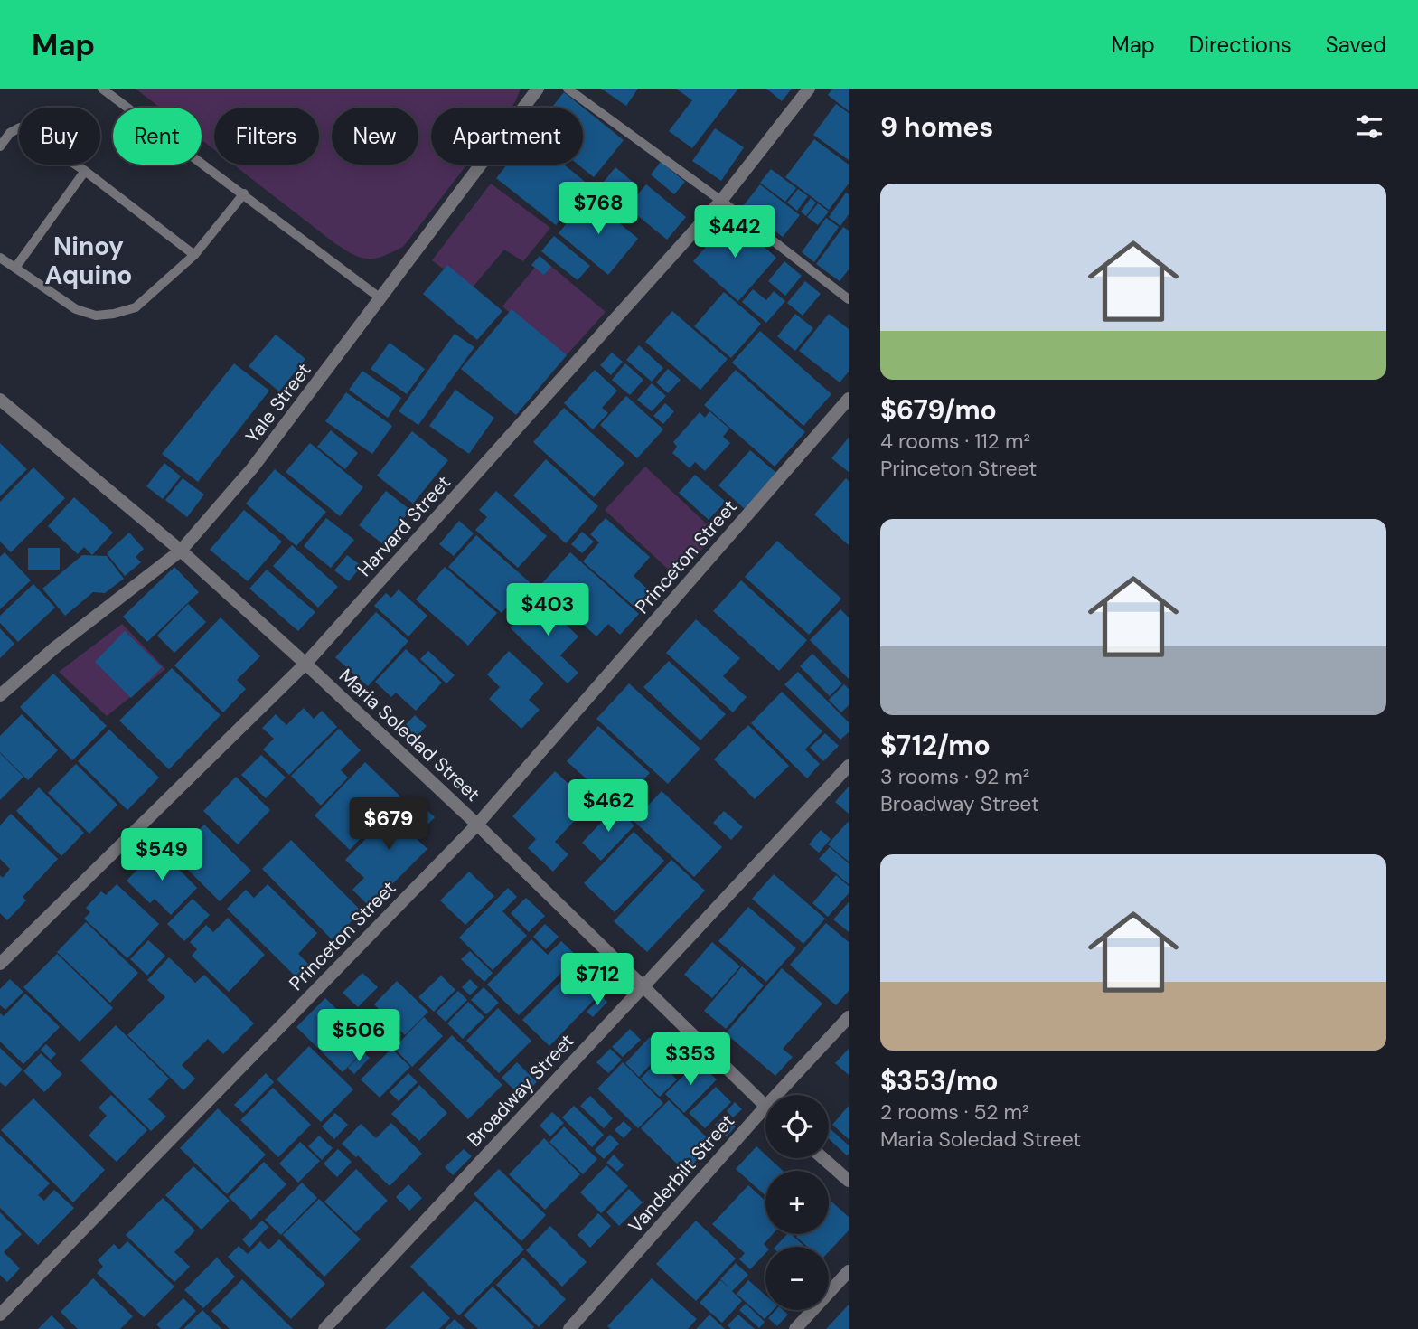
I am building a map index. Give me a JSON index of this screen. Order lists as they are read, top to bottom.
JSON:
{
  "streets": {
    "street": [
      "Yale Street",
      "Harvard Street",
      "Princeton Street",
      "Maria Soledad Street",
      "Broadway Street",
      "Vanderbilt Street"
    ]
  },
  "crossings": [
    ["Yale Street", "Maria Soledad Street"],
    ["Harvard Street", "Maria Soledad Street"],
    ["Princeton Street", "Maria Soledad Street"],
    ["Maria Soledad Street", "Broadway Street"],
    ["Maria Soledad Street", "Vanderbilt Street"]
  ],
  "districts": ["Ninoy Aquino"],
  "page": {
    "header": "Map",
    "nav": ["Map", "Directions", "Saved"],
    "heading": "9 homes",
    "chip": [
      "Buy",
      "Rent",
      "Filters",
      "New",
      "Apartment"
    ],
    "list": [
      {
        "name": "$679/mo",
        "note": "4 rooms · 112 m² · Princeton Street"
      },
      {
        "name": "$712/mo",
        "note": "3 rooms · 92 m² · Broadway Street"
      },
      {
        "name": "$353/mo",
        "note": "2 rooms · 52 m² · Maria Soledad Street"
      }
    ],
    "price": [
      "$768",
      "$442",
      "$403",
      "$462",
      "$679",
      "$549",
      "$712",
      "$506",
      "$353"
    ],
    "map_buttons": ["+", "−"]
  }
}
